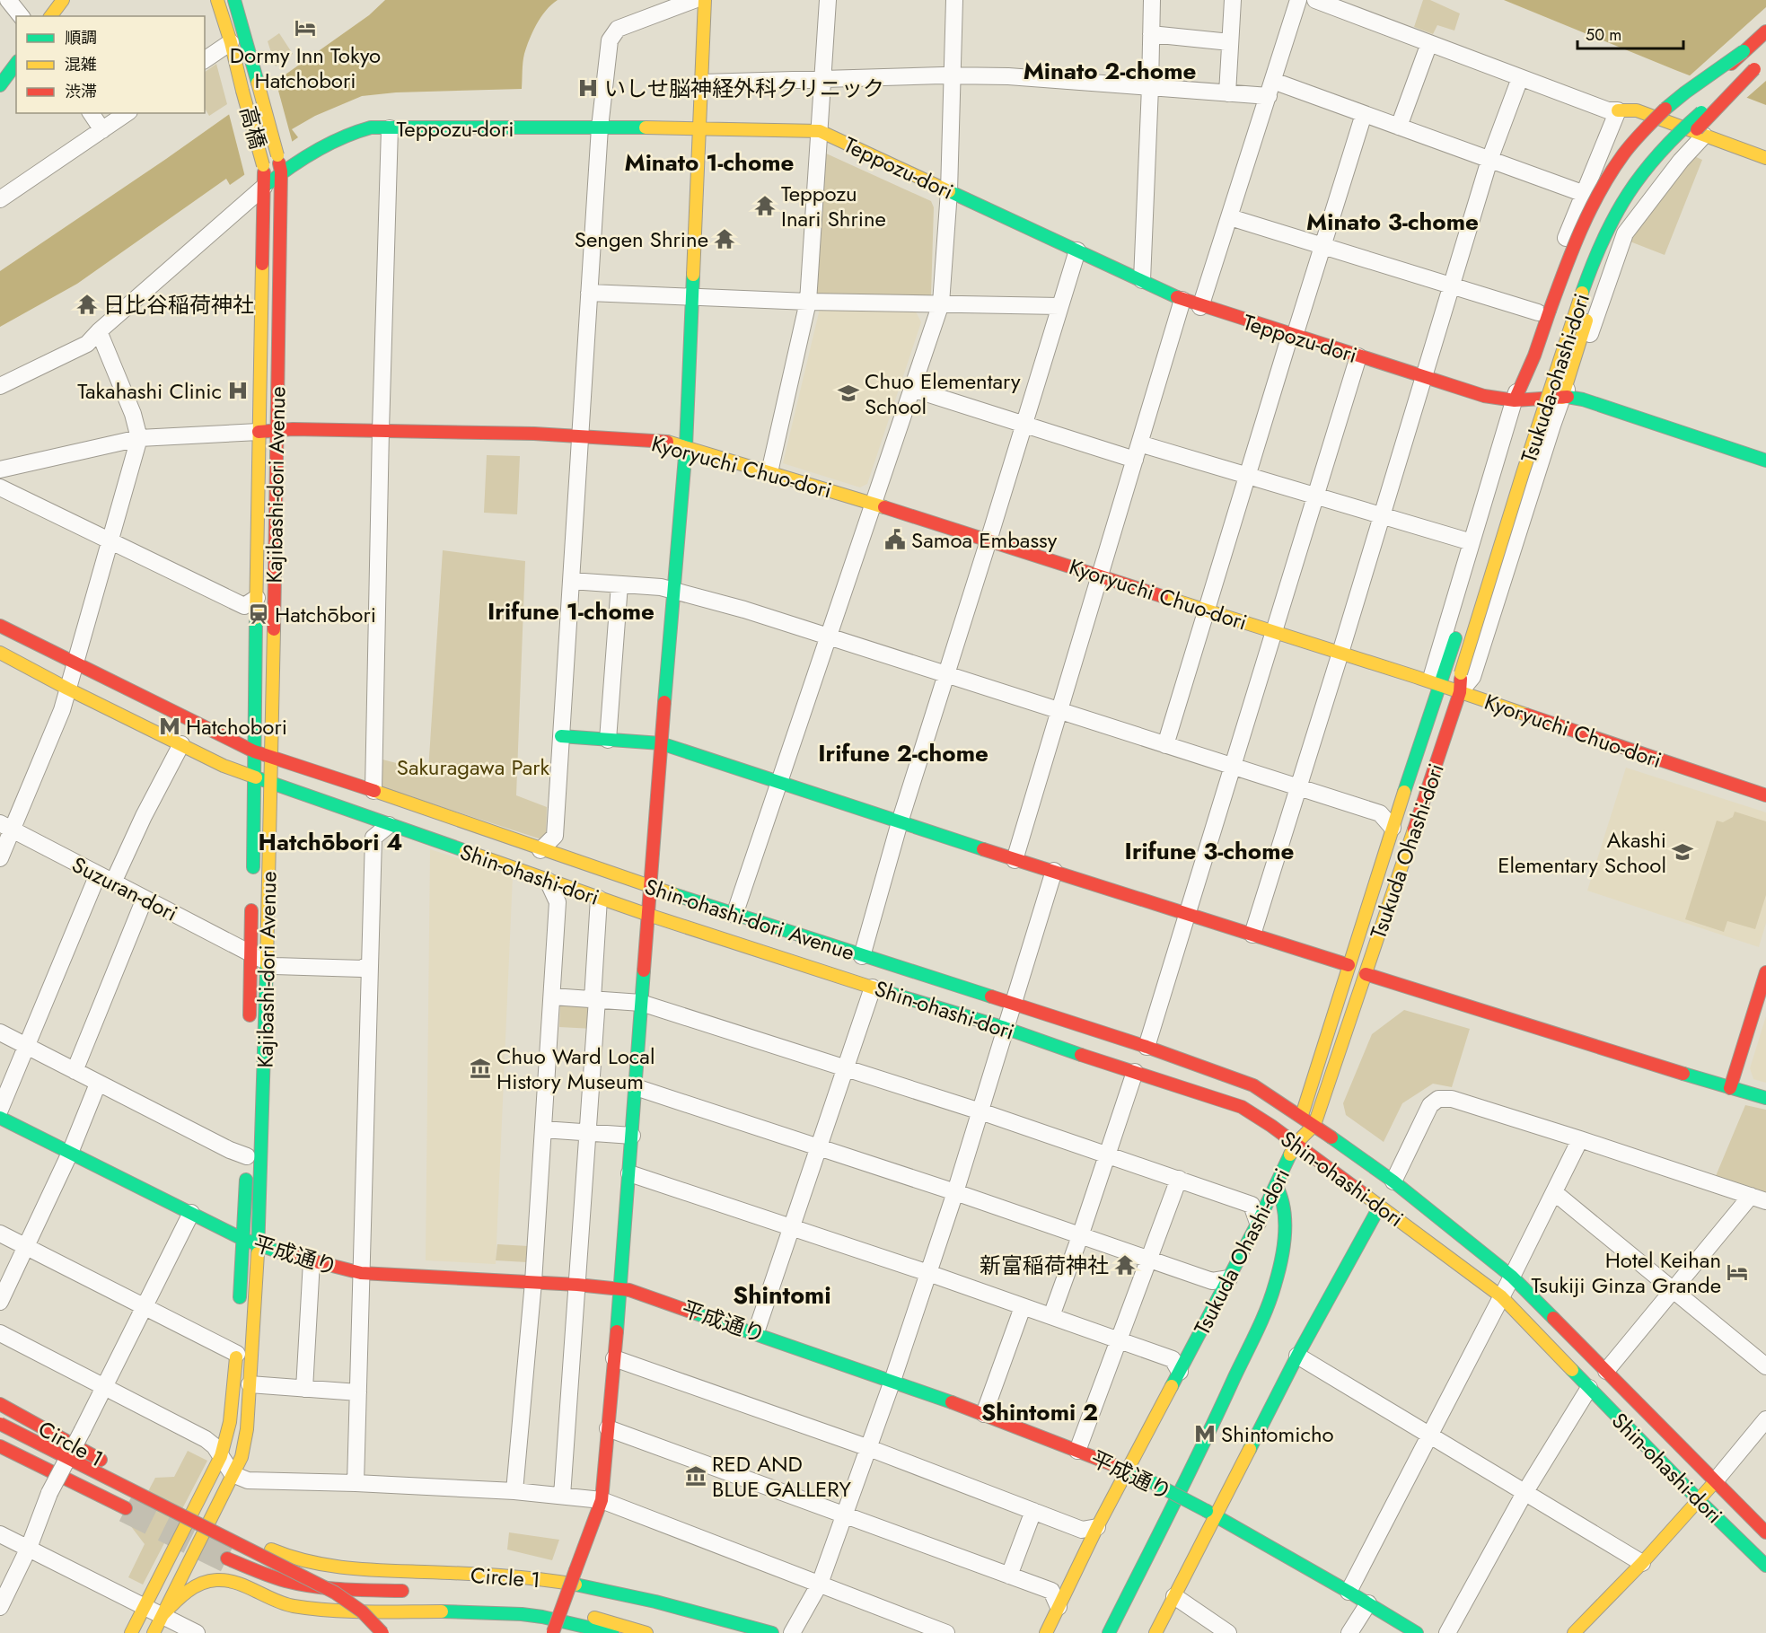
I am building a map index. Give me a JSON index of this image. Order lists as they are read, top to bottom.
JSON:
{
  "streets": {
    "main road": [
      "高橋",
      "Teppozu-dori",
      "Tsukuda-ohashi-dori",
      "Kyoryuchi Chuo-dori",
      "Kajibashi-dori Avenue",
      "Tsukuda Ohashi-dori",
      "Shin-ohashi-dori",
      "Shin-ohashi-dori Avenue",
      "平成通り",
      "Circle 1"
    ],
    "street": ["Suzuran-dori"]
  },
  "crossings": [
    ["高橋", "Kajibashi-dori Avenue"],
    ["Teppozu-dori", "Kajibashi-dori Avenue"],
    ["Tsukuda-ohashi-dori", "Tsukuda Ohashi-dori"],
    ["Kyoryuchi Chuo-dori", "Kajibashi-dori Avenue"],
    ["Kyoryuchi Chuo-dori", "Tsukuda Ohashi-dori"],
    ["Kajibashi-dori Avenue", "Shin-ohashi-dori"],
    ["Kajibashi-dori Avenue", "Suzuran-dori"],
    ["Kajibashi-dori Avenue", "Shin-ohashi-dori Avenue"],
    ["Kajibashi-dori Avenue", "平成通り"],
    ["Tsukuda Ohashi-dori", "Shin-ohashi-dori"],
    ["Tsukuda Ohashi-dori", "Shin-ohashi-dori Avenue"],
    ["Tsukuda Ohashi-dori", "平成通り"],
    ["Shin-ohashi-dori", "Shin-ohashi-dori Avenue"]
  ],
  "districts": [
    "Minato 2-chome",
    "Minato 1-chome",
    "Minato 3-chome",
    "Irifune 1-chome",
    "Irifune 2-chome",
    "Hatchōbori 4",
    "Irifune 3-chome",
    "Shintomi",
    "Shintomi 2"
  ],
  "parks": ["Sakuragawa Park"],
  "places": {
    "hotel": ["Dormy Inn Tokyo Hatchobori", "Hotel Keihan Tsukiji Ginza Grande"],
    "hospital": ["いしせ脳神経外科クリニック", "Takahashi Clinic"],
    "temple": [
      "Teppozu Inari Shrine",
      "Sengen Shrine",
      "日比谷稲荷神社",
      "新富稲荷神社"
    ],
    "school or university": ["Chuo Elementary School", "Akashi Elementary School"],
    "public building": ["Samoa Embassy"],
    "station": ["Hatchōbori"],
    "metro station": ["Hatchobori", "Shintomicho"],
    "museum": ["Chuo Ward Local History Museum", "RED AND BLUE GALLERY"]
  },
  "legend": ["順調", "混雑", "渋滞"],
  "scale_bar": "50 m"
}
